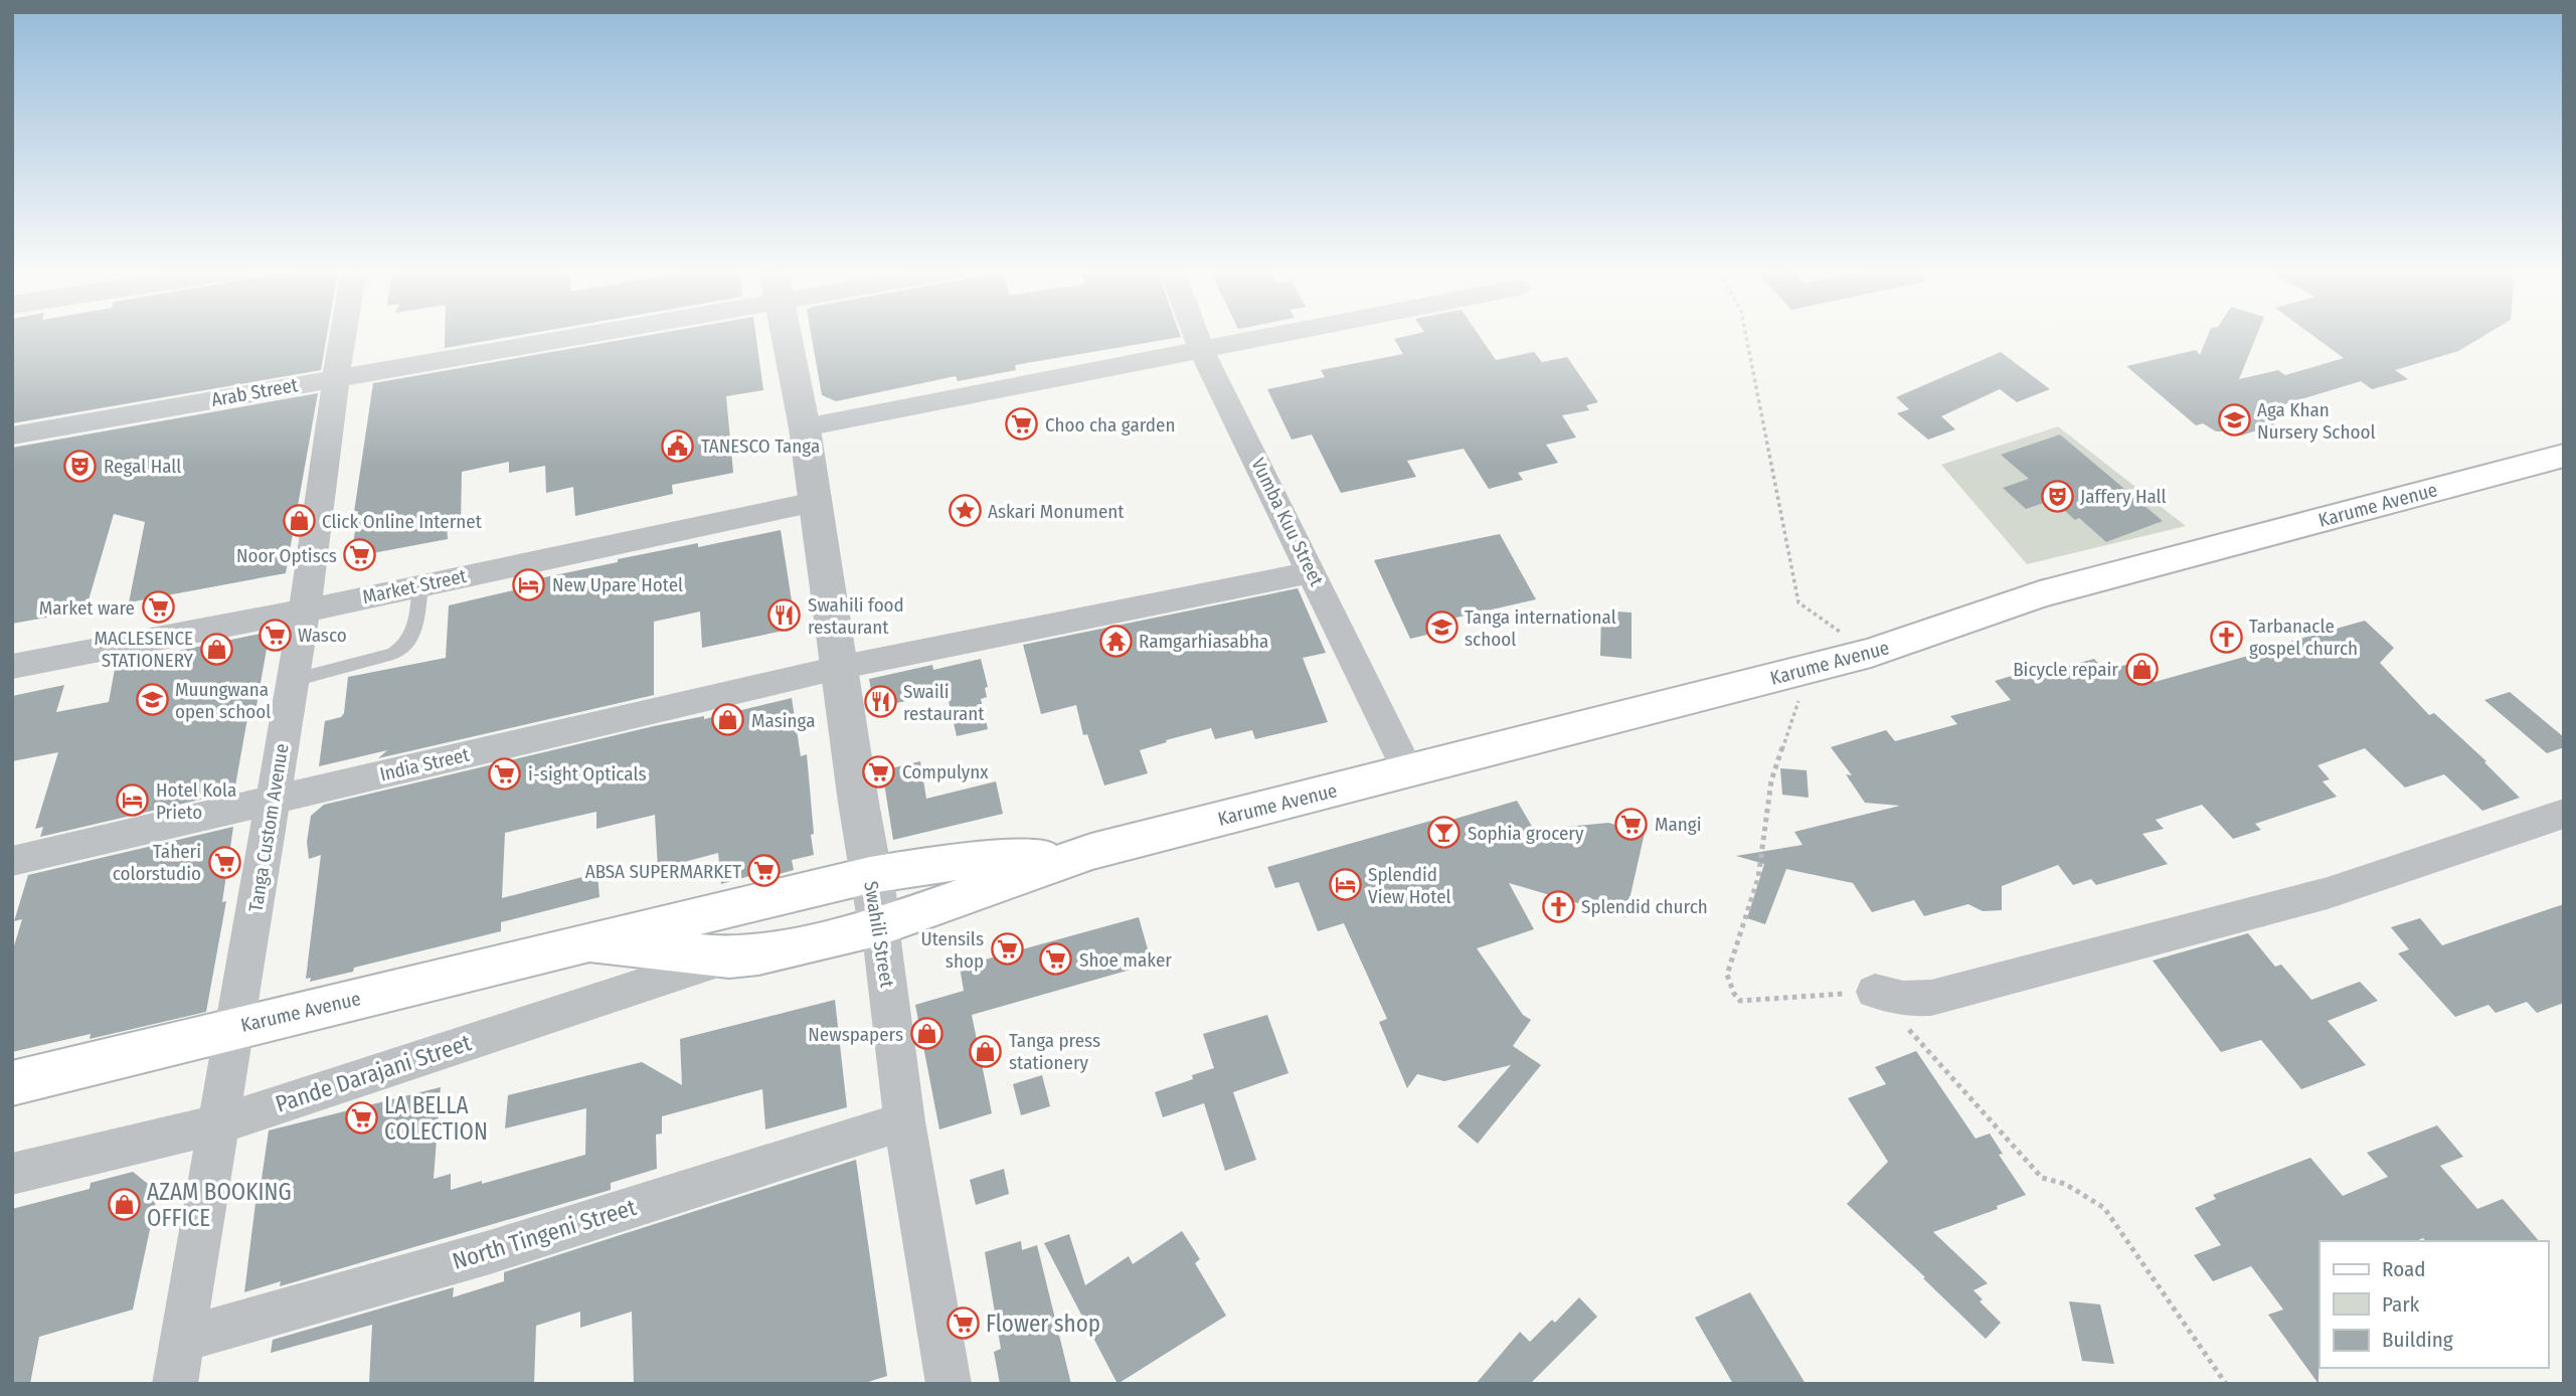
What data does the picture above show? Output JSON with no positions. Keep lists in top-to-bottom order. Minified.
{"streets":{"main road":["Karume Avenue"],"street":["Arab Street","Vumba Kuu Street","Market Street","India Street","Tanga Custom Avenue","Swahili Street","Pande Darajani Street","North Tingeni Street"]},"crossings":[["Arab Street","Tanga Custom Avenue"],["Karume Avenue","Vumba Kuu Street"],["Karume Avenue","Tanga Custom Avenue"],["Karume Avenue","Swahili Street"],["Karume Avenue","Pande Darajani Street"],["Vumba Kuu Street","India Street"],["Market Street","Tanga Custom Avenue"],["Market Street","Swahili Street"],["India Street","Tanga Custom Avenue"],["India Street","Swahili Street"],["Tanga Custom Avenue","Pande Darajani Street"],["Tanga Custom Avenue","North Tingeni Street"],["Swahili Street","North Tingeni Street"]],"places":{"school or university":["Aga Khan Nursery School","Tanga international school","Muungwana open school"],"supermarket":["Choo cha garden","Noor Optiscs","Market ware","Wasco","Compulynx","i-sight Opticals","Mangi","Taheri colorstudio","ABSA SUPERMARKET","Utensils shop","Shoe maker","LA BELLA COLECTION","Flower shop"],"public building":["TANESCO Tanga"],"theatre":["Regal Hall","Jaffery Hall"],"place":["Askari Monument"],"shop":["Click Online Internet","MACLESENCE STATIONERY","Bicycle repair","Masinga","Newspapers","Tanga press stationery","AZAM BOOKING OFFICE"],"hotel":["New Upare Hotel","Hotel Kola Prieto","Splendid View Hotel"],"restaurant":["Swahili food restaurant","Swaili restaurant"],"church":["Tarbanacle gospel church","Splendid church"],"temple":["Ramgarhiasabha"],"bar":["Sophia grocery"]},"legend":["Road","Park","Building"]}
